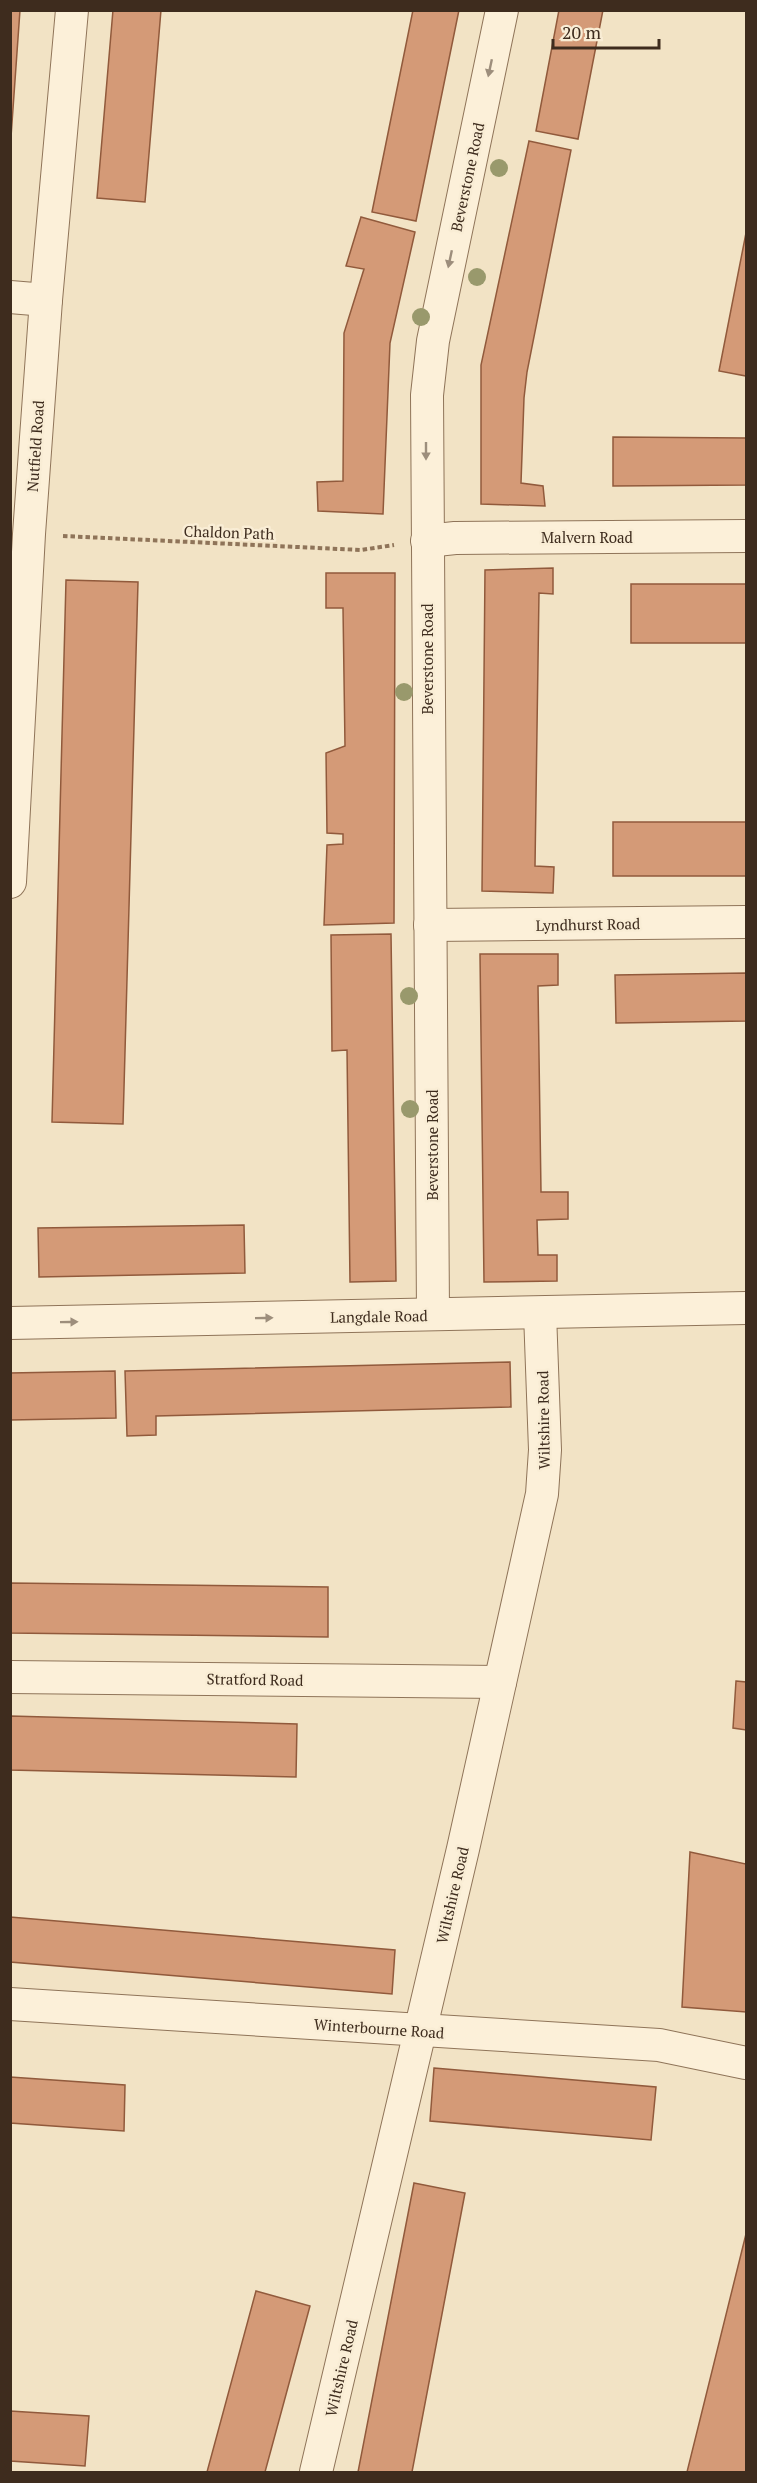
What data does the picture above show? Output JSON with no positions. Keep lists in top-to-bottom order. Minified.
{"streets":{"street":["Beverstone Road","Nutfield Road","Malvern Road","Lyndhurst Road","Langdale Road","Wiltshire Road","Stratford Road","Winterbourne Road"],"path":["Chaldon Path"]},"crossings":[["Beverstone Road","Chaldon Path"],["Beverstone Road","Malvern Road"],["Beverstone Road","Lyndhurst Road"],["Beverstone Road","Langdale Road"],["Nutfield Road","Chaldon Path"],["Chaldon Path","Malvern Road"],["Langdale Road","Wiltshire Road"],["Wiltshire Road","Stratford Road"],["Wiltshire Road","Winterbourne Road"]],"one_way":["Beverstone Road","Langdale Road"],"scale_bar":"20 m"}
